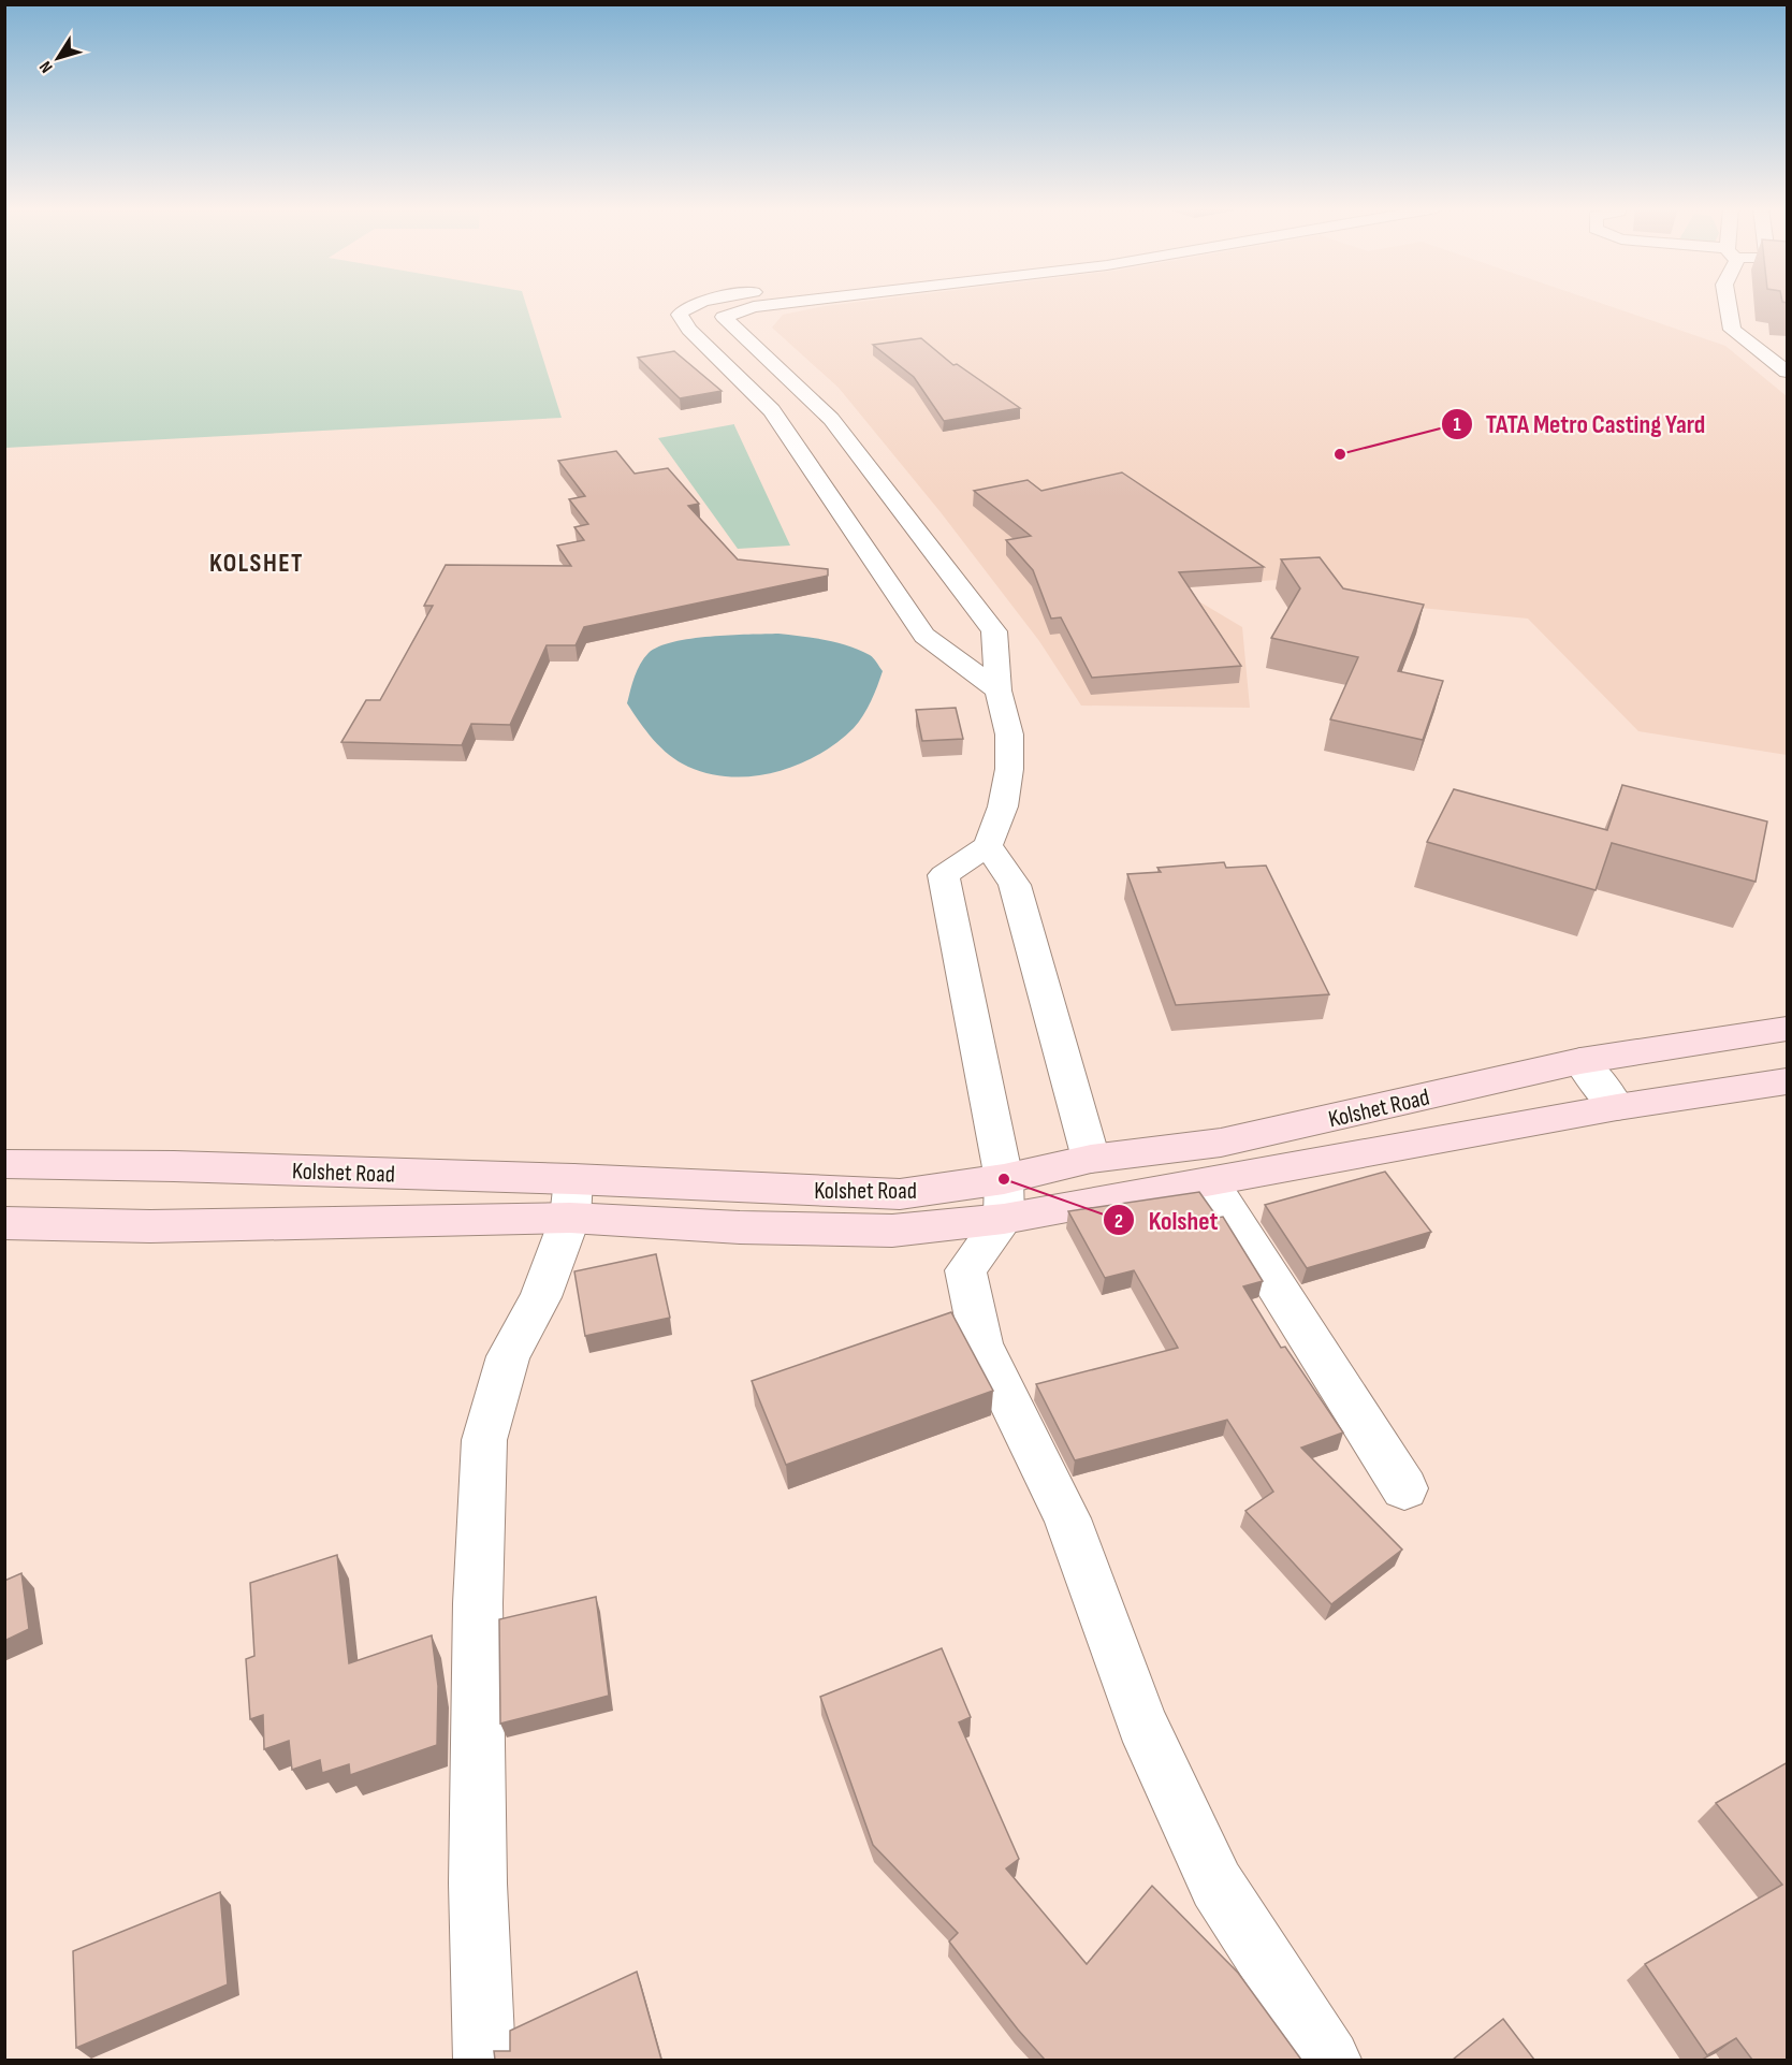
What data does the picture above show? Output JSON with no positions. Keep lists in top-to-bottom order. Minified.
{"streets":{"street":["Kolshet Road"]},"districts":["KOLSHET"],"places":["TATA Metro Casting Yard","Kolshet"],"north":"bottom left"}
